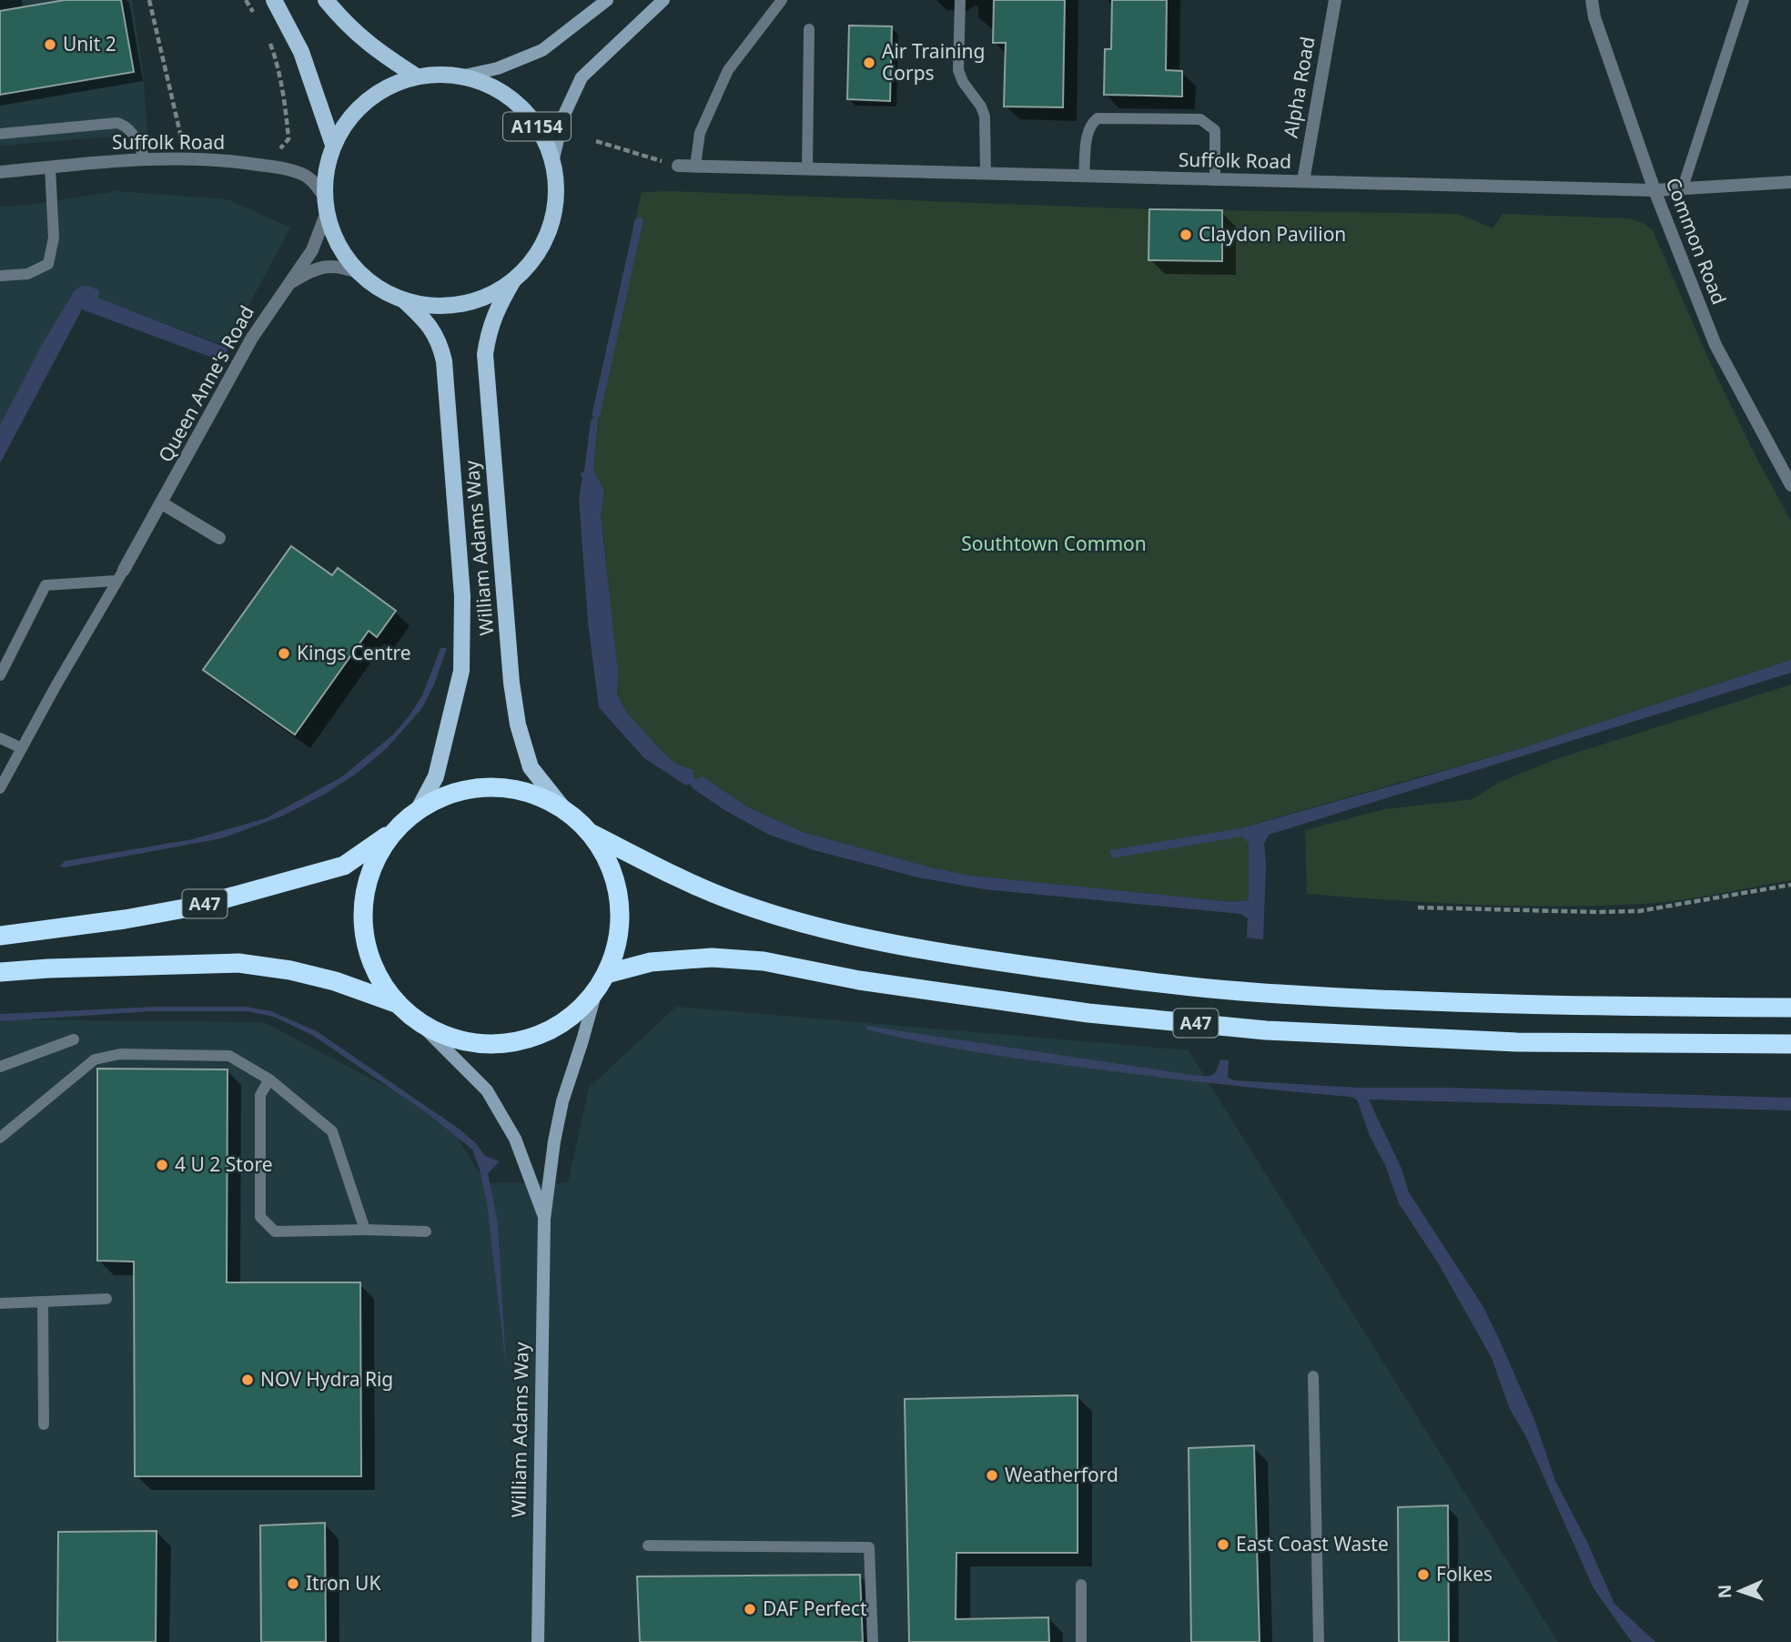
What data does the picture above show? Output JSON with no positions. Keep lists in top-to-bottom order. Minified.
{"streets":{"highway":["A47"],"main road":["A1154","William Adams Way"],"street":["Alpha Road","Suffolk Road","Common Road","Queen Anne's Road"]},"crossings":[["Alpha Road","Suffolk Road"],["A1154","Suffolk Road"],["A1154","Queen Anne's Road"],["A1154","William Adams Way"],["Suffolk Road","Common Road"],["Suffolk Road","Queen Anne's Road"]],"parks":["Southtown Common"],"places":["Unit 2","Air Training Corps","Claydon Pavilion","Kings Centre","4 U 2 Store","NOV Hydra Rig","Weatherford","East Coast Waste","Folkes","Itron UK","DAF Perfect"],"north":"left"}
